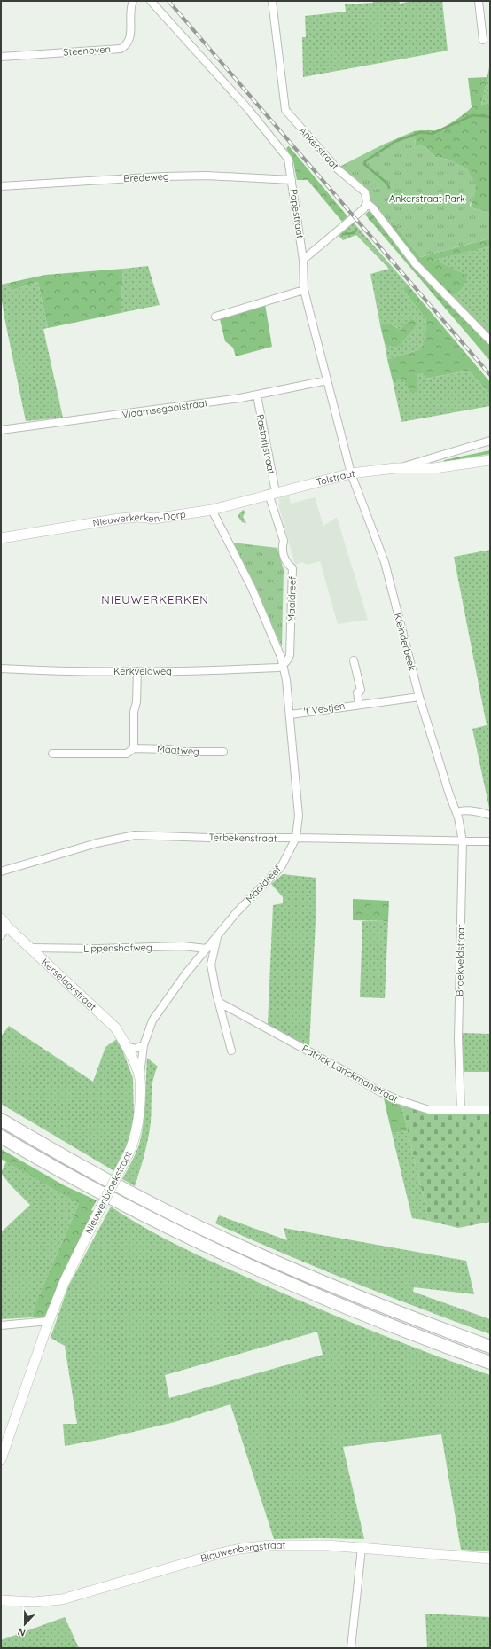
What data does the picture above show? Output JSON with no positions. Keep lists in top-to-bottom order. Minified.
{"streets":{"street":["Steenoven","Ankerstraat","Bredeweg","Papestraat","Vlaamsegaaistraat","Pastorijstraat","Tolstraat","Nieuwerkerken-Dorp","Maaldreef","Kleinderbeek","Kerkveldweg","'t Vestjen","Maatweg","Terbekenstraat","Lippenshofweg","Broekveldstraat","Kerselaarstraat","Patrick Lanckmanstraat","Nieuwenbroekstraat","Blauwenbergstraat"]},"crossings":[["Bredeweg","Papestraat"],["Papestraat","Vlaamsegaaistraat"],["Papestraat","Tolstraat"],["Papestraat","Kleinderbeek"],["Vlaamsegaaistraat","Pastorijstraat"],["Pastorijstraat","Tolstraat"],["Pastorijstraat","Nieuwerkerken-Dorp"],["Pastorijstraat","Maaldreef"],["Tolstraat","Nieuwerkerken-Dorp"],["Tolstraat","Maaldreef"],["Tolstraat","Kleinderbeek"],["Nieuwerkerken-Dorp","Maaldreef"],["Maaldreef","Kerkveldweg"],["Maaldreef","'t Vestjen"],["Maaldreef","Terbekenstraat"],["Maaldreef","Patrick Lanckmanstraat"],["Maaldreef","Nieuwenbroekstraat"],["Kleinderbeek","'t Vestjen"],["Kleinderbeek","Broekveldstraat"],["Terbekenstraat","Broekveldstraat"],["Lippenshofweg","Kerselaarstraat"],["Lippenshofweg","Nieuwenbroekstraat"],["Broekveldstraat","Patrick Lanckmanstraat"],["Kerselaarstraat","Nieuwenbroekstraat"]],"districts":["NIEUWERKERKEN"],"parks":["Ankerstraat Park"],"north":"bottom"}
